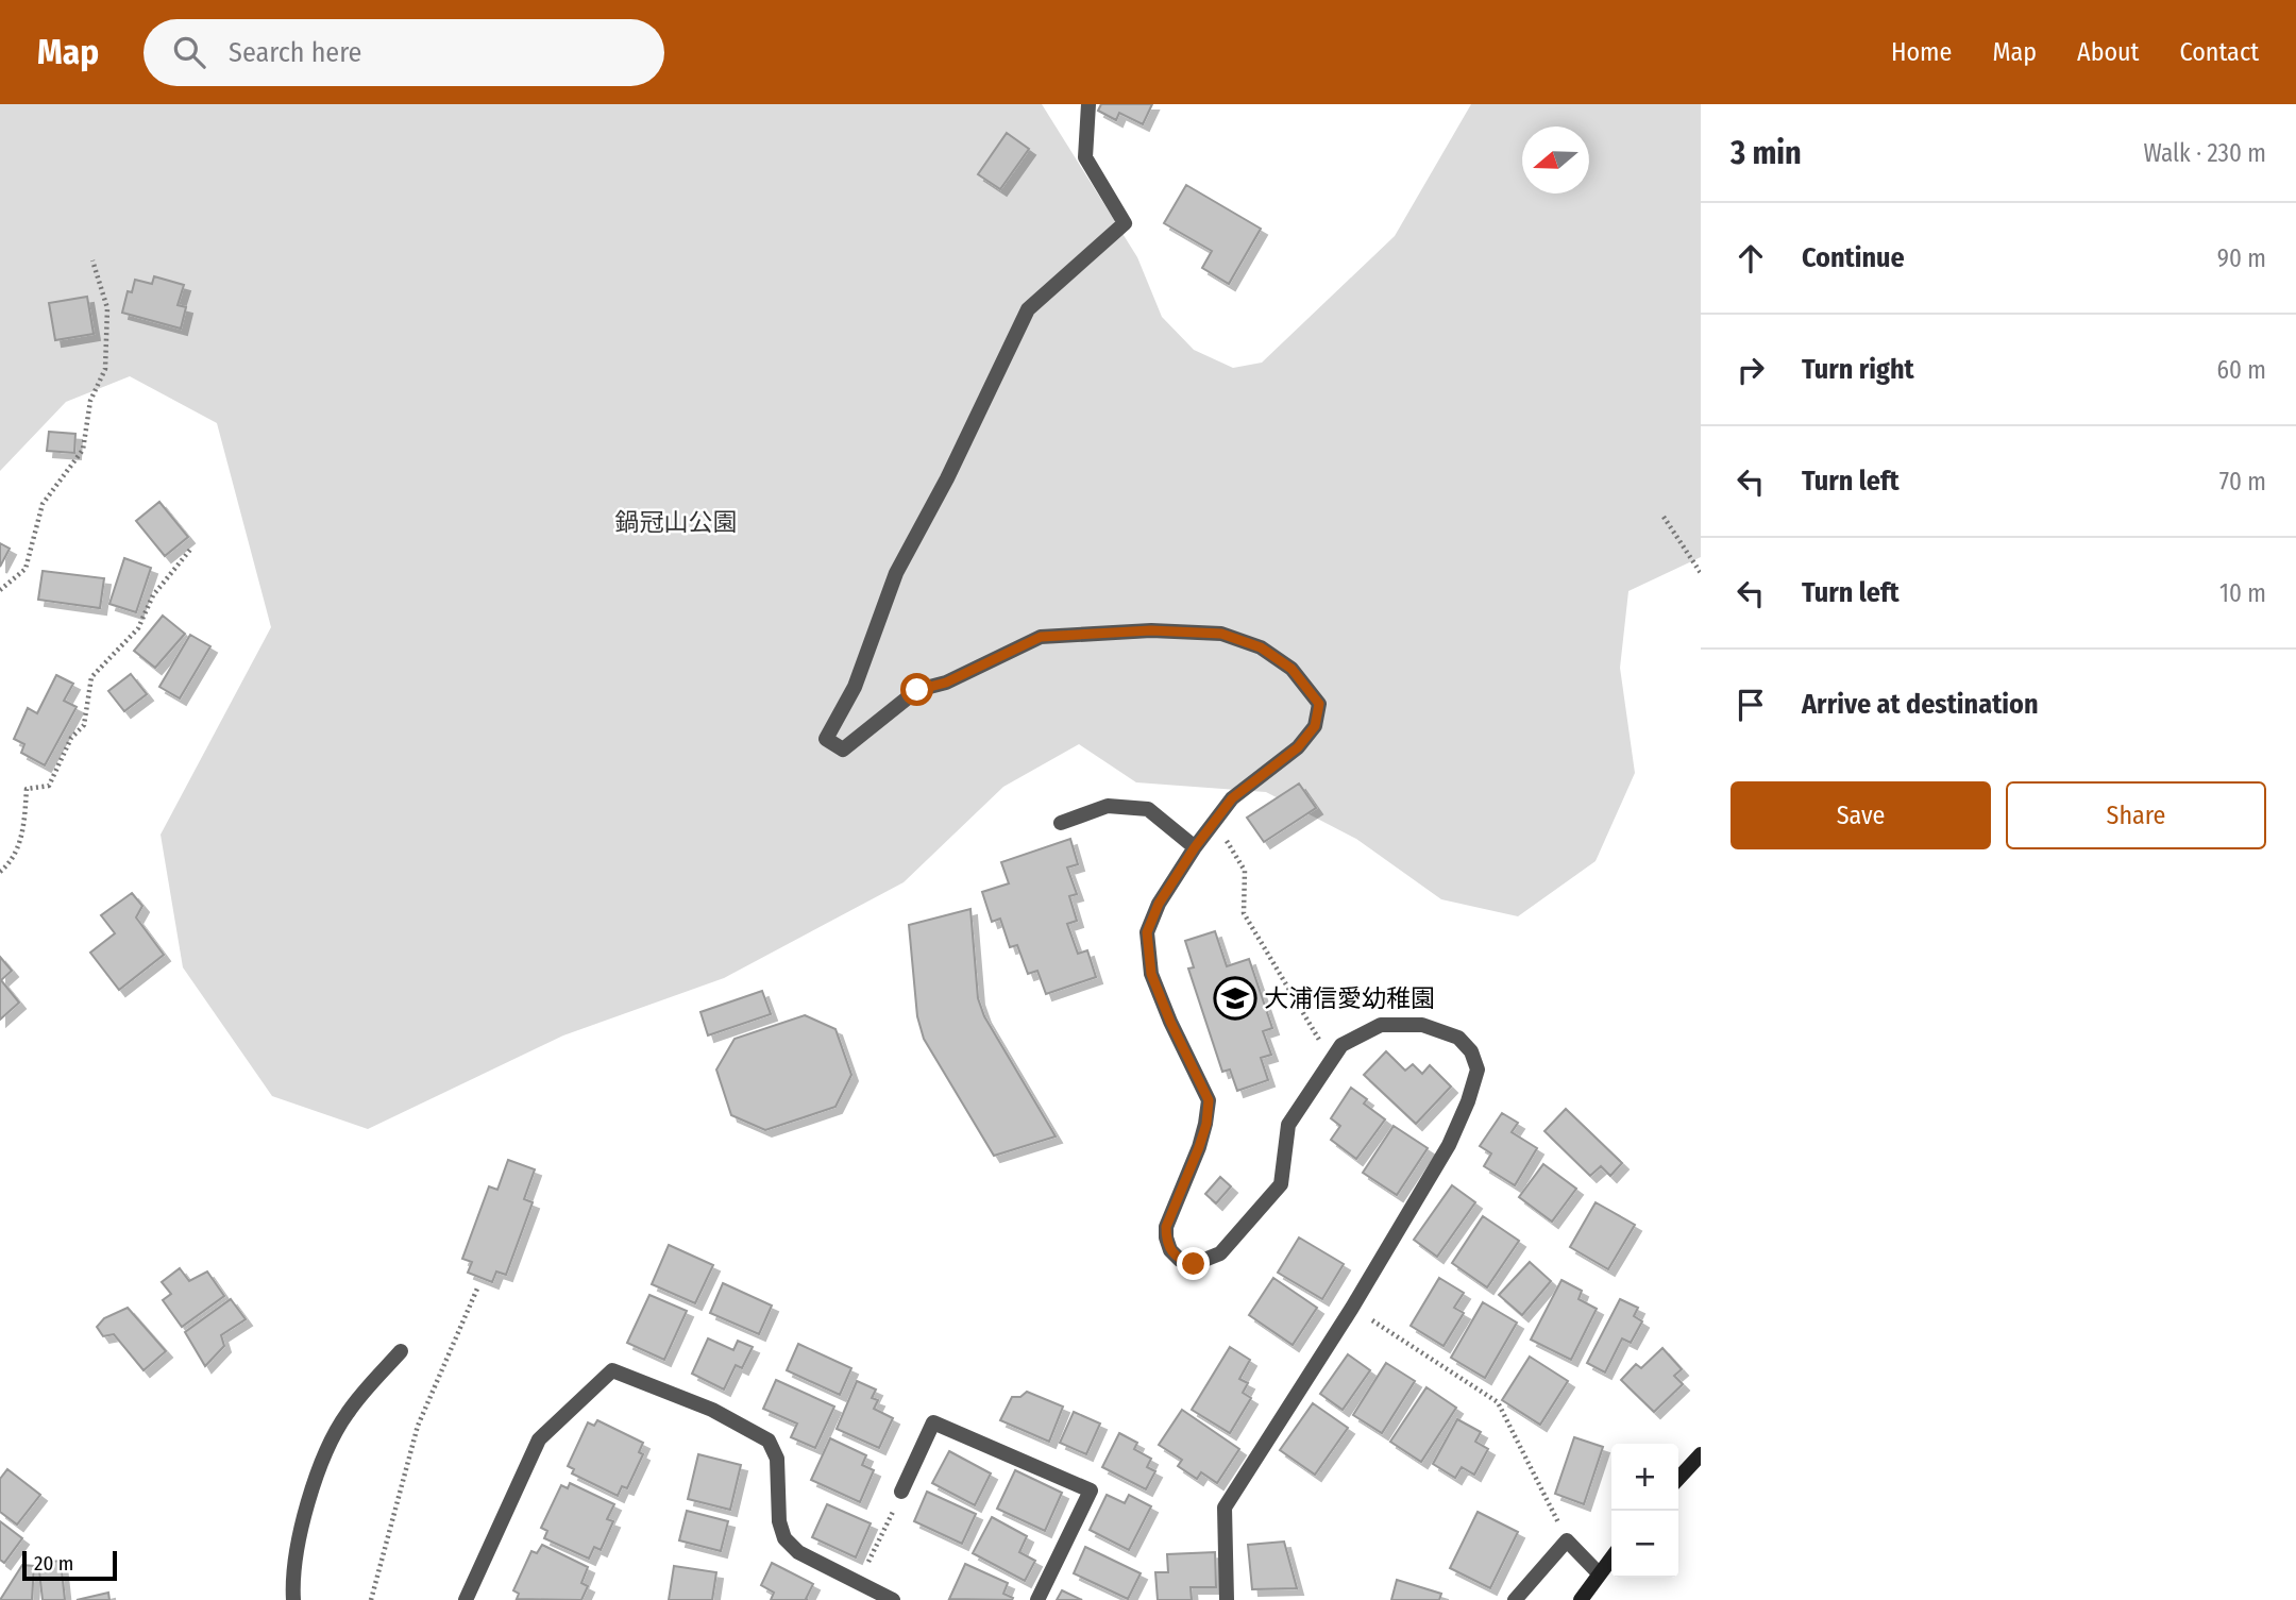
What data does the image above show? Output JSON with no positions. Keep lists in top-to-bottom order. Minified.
{"parks":["鍋冠山公園"],"places":{"school or university":["大浦信愛幼稚園"]},"scale_bar":"20 m","north":"left","page":{"header":"Map","search":"Search here","nav":["Home","Map","About","Contact"],"heading":["3 min","Walk · 230 m"],"list":[["Continue","90 m"],["Turn right","60 m"],["Turn left","70 m"],["Turn left","10 m"],"Arrive at destination"],"buttons":["Save","Share"],"map_buttons":["+","−"],"scale":"20 m"}}
